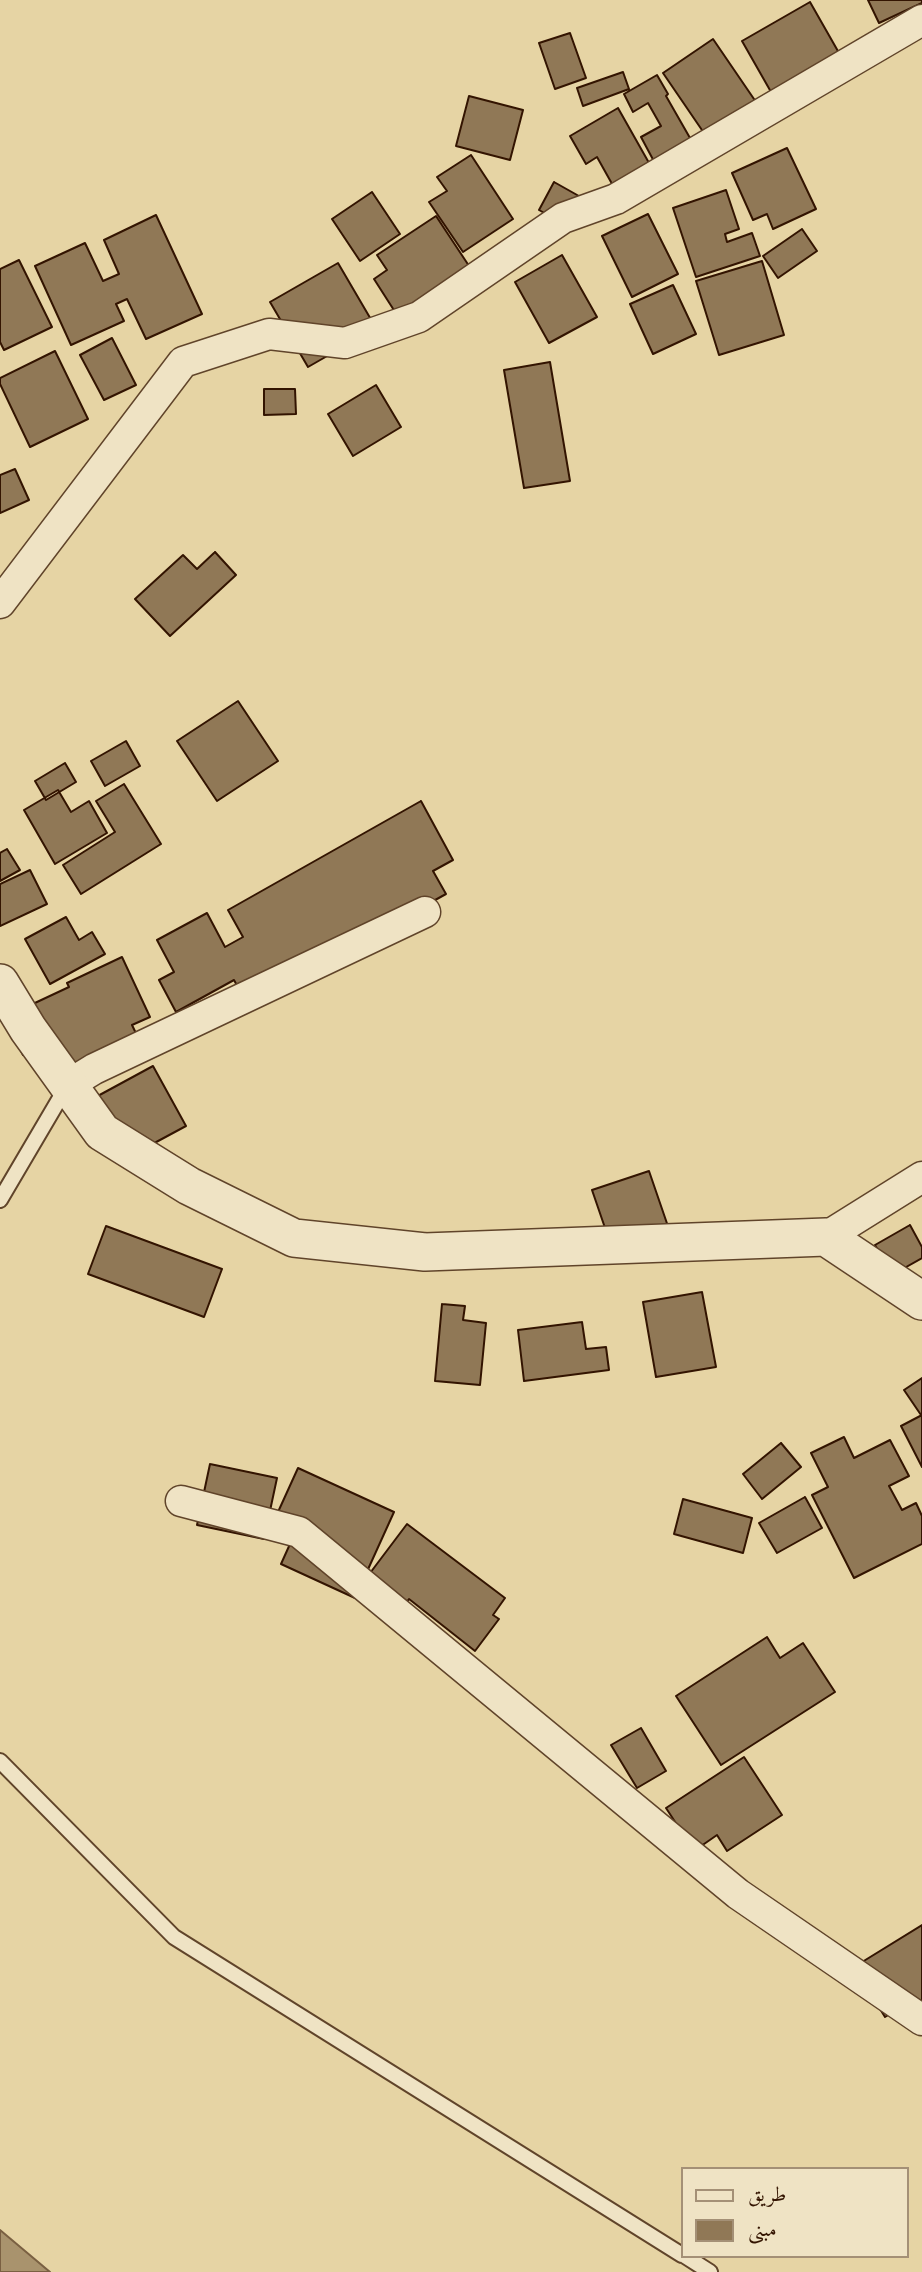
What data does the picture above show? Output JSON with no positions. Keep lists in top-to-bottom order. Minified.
{"legend":["طريق","مبنى"]}
